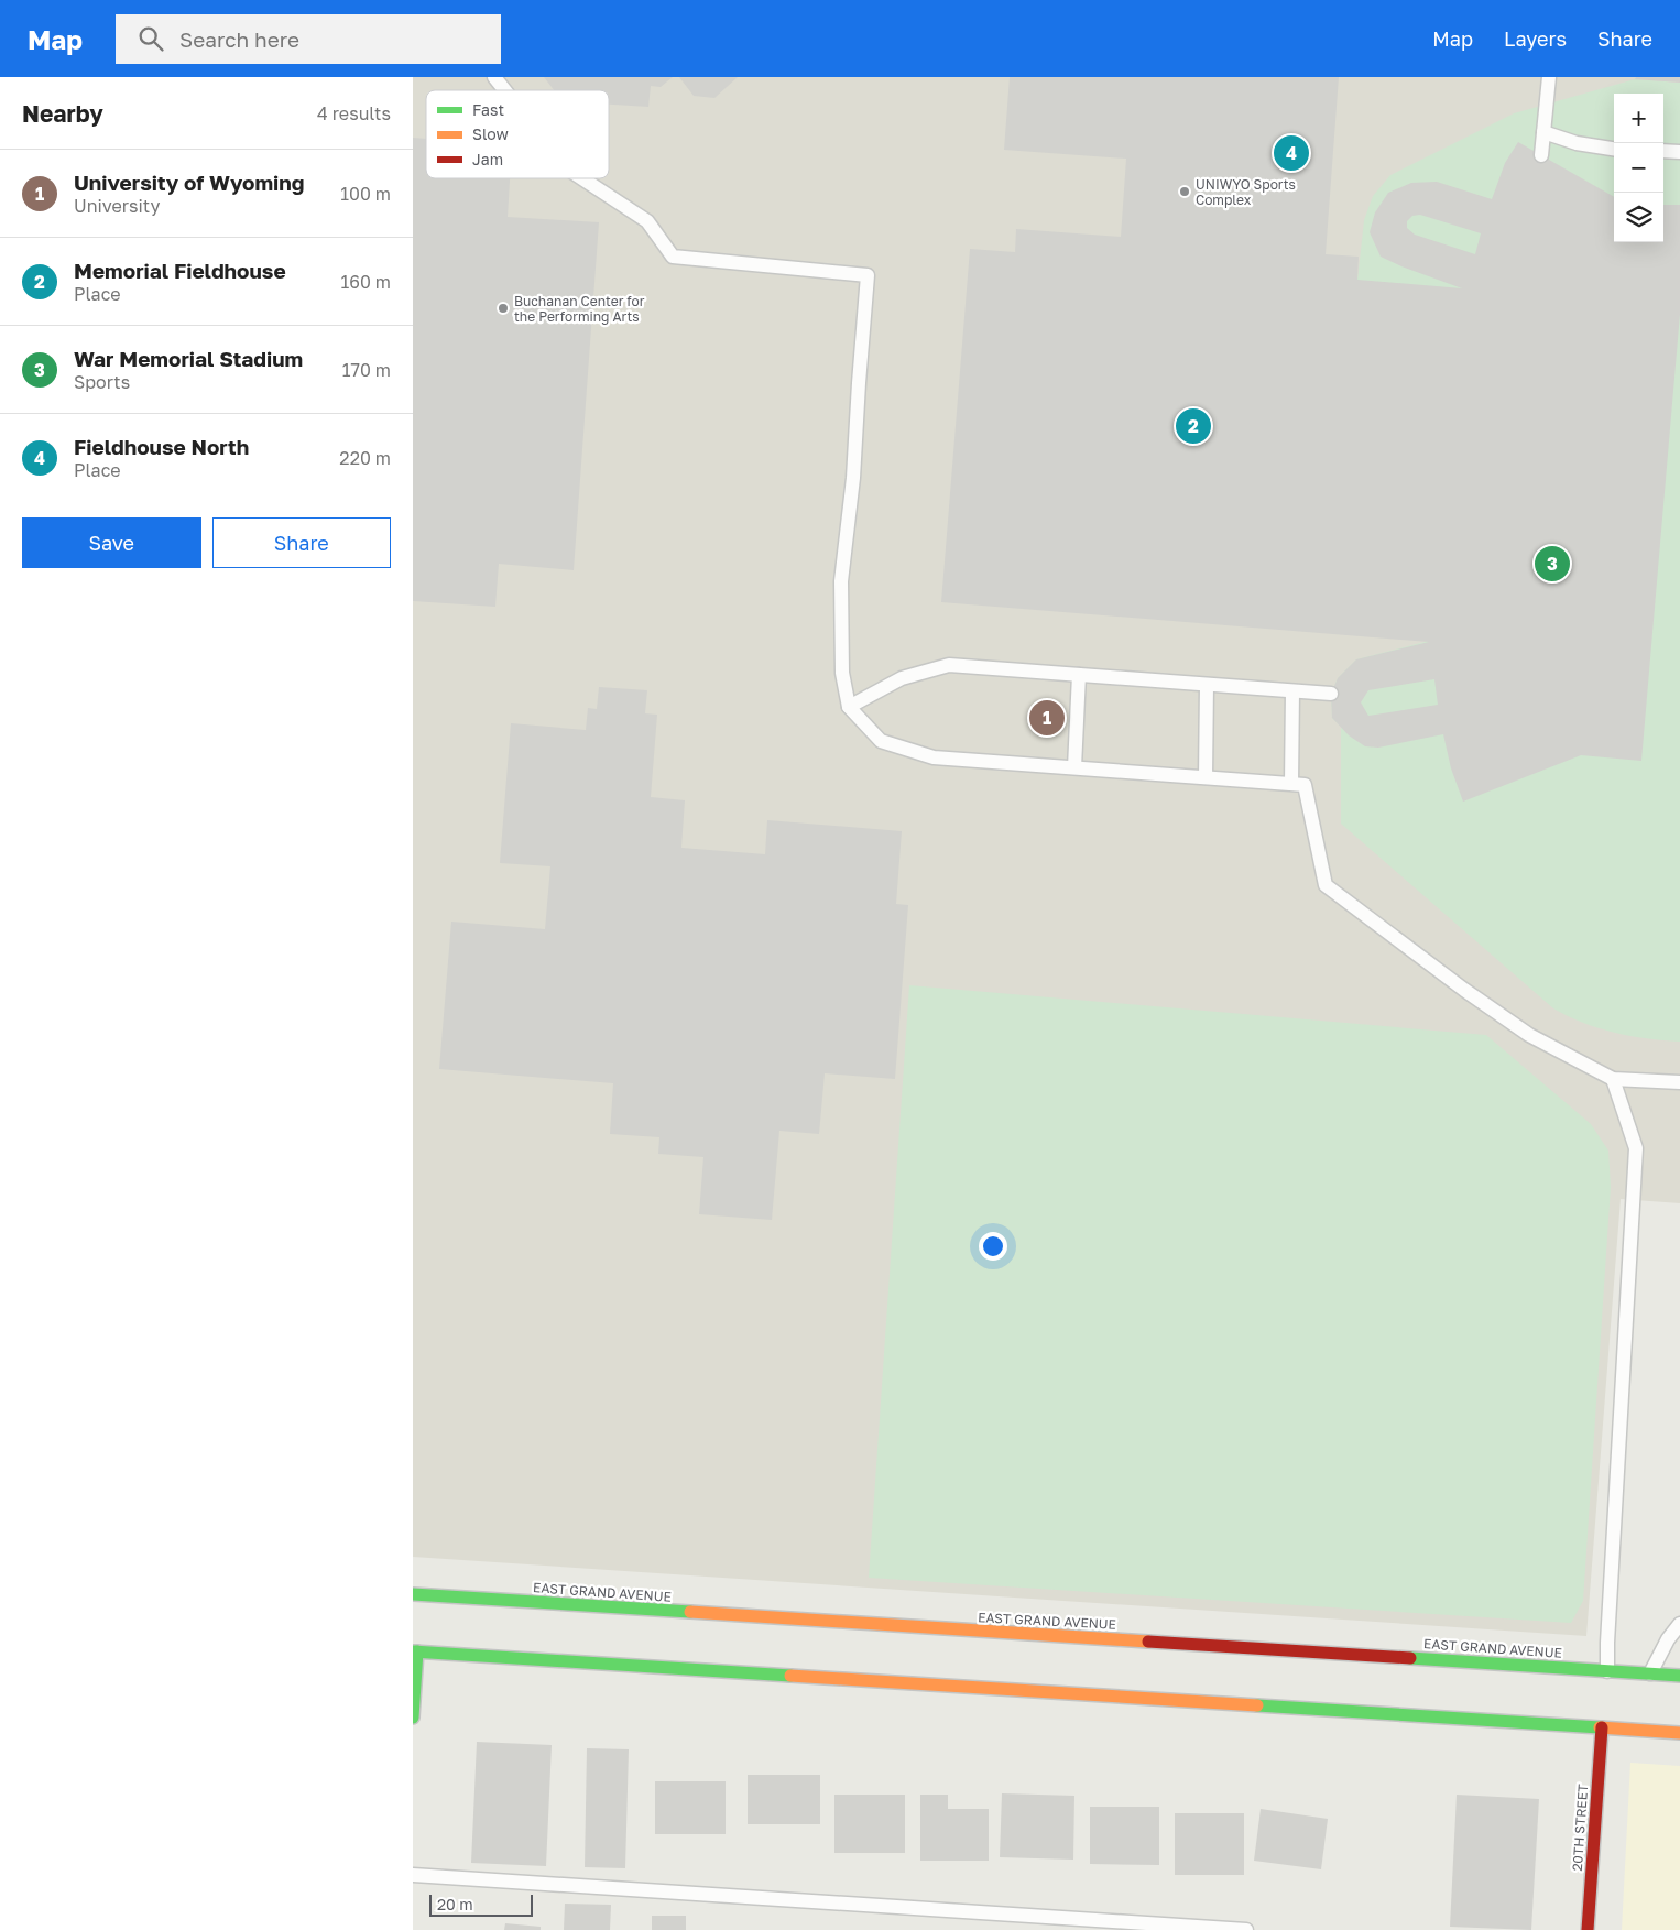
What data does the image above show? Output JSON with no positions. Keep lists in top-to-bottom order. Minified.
{"streets":{"main road":["EAST GRAND AVENUE","20TH STREET"]},"places":["UNIWYO Sports Complex","Buchanan Center for the Performing Arts"],"legend":["Fast","Slow","Jam"],"scale_bar":"20 m","page":{"header":"Map","search":"Search here","nav":["Map","Layers","Share"],"heading":["Nearby","4 results"],"map_buttons":["+","−"],"pins":["4","2","3","1"],"list":[{"mark":"1","name":"University of Wyoming","note":"University","value":"100 m"},{"mark":"2","name":"Memorial Fieldhouse","note":"Place","value":"160 m"},{"mark":"3","name":"War Memorial Stadium","note":"Sports","value":"170 m"},{"mark":"4","name":"Fieldhouse North","note":"Place","value":"220 m"}],"buttons":["Save","Share"],"scale":"20 m"}}
